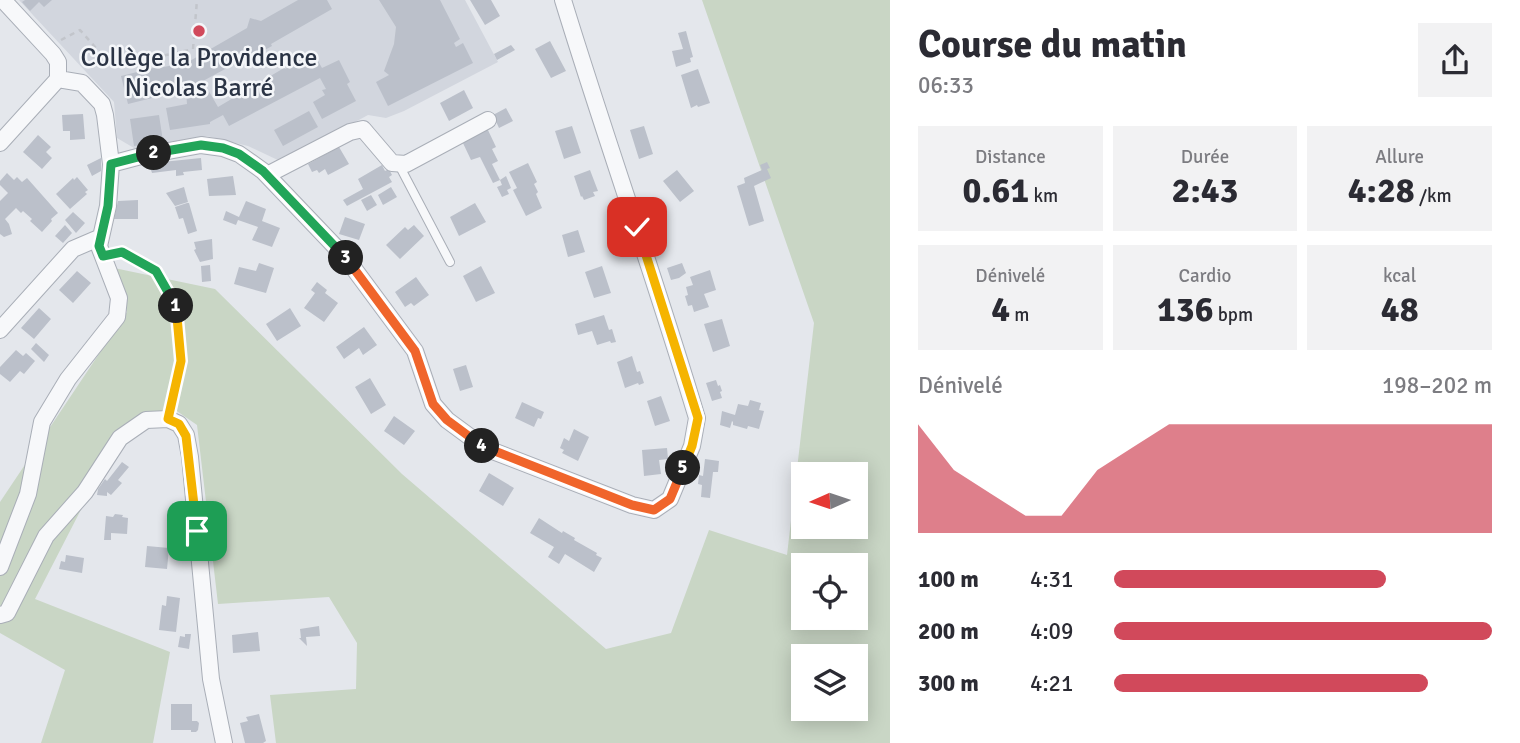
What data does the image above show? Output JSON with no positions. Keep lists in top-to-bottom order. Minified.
{"places":["Collège la Providence Nicolas Barré"],"north":"left","page":{"heading":["Course du matin","06:33"],"stats":[["Distance","0.61 km"],["Durée","2:43"],["Allure","4:28 /km"],["Dénivelé","4 m"],["Cardio","136 bpm"],["kcal","48"]],"pins":["2","3","1","4","5"],"chart":["Dénivelé","198–202 m"],"list":[{"name":"100 m","note":"4:31"},{"name":"200 m","note":"4:09"},{"name":"300 m","note":"4:21"}]}}
